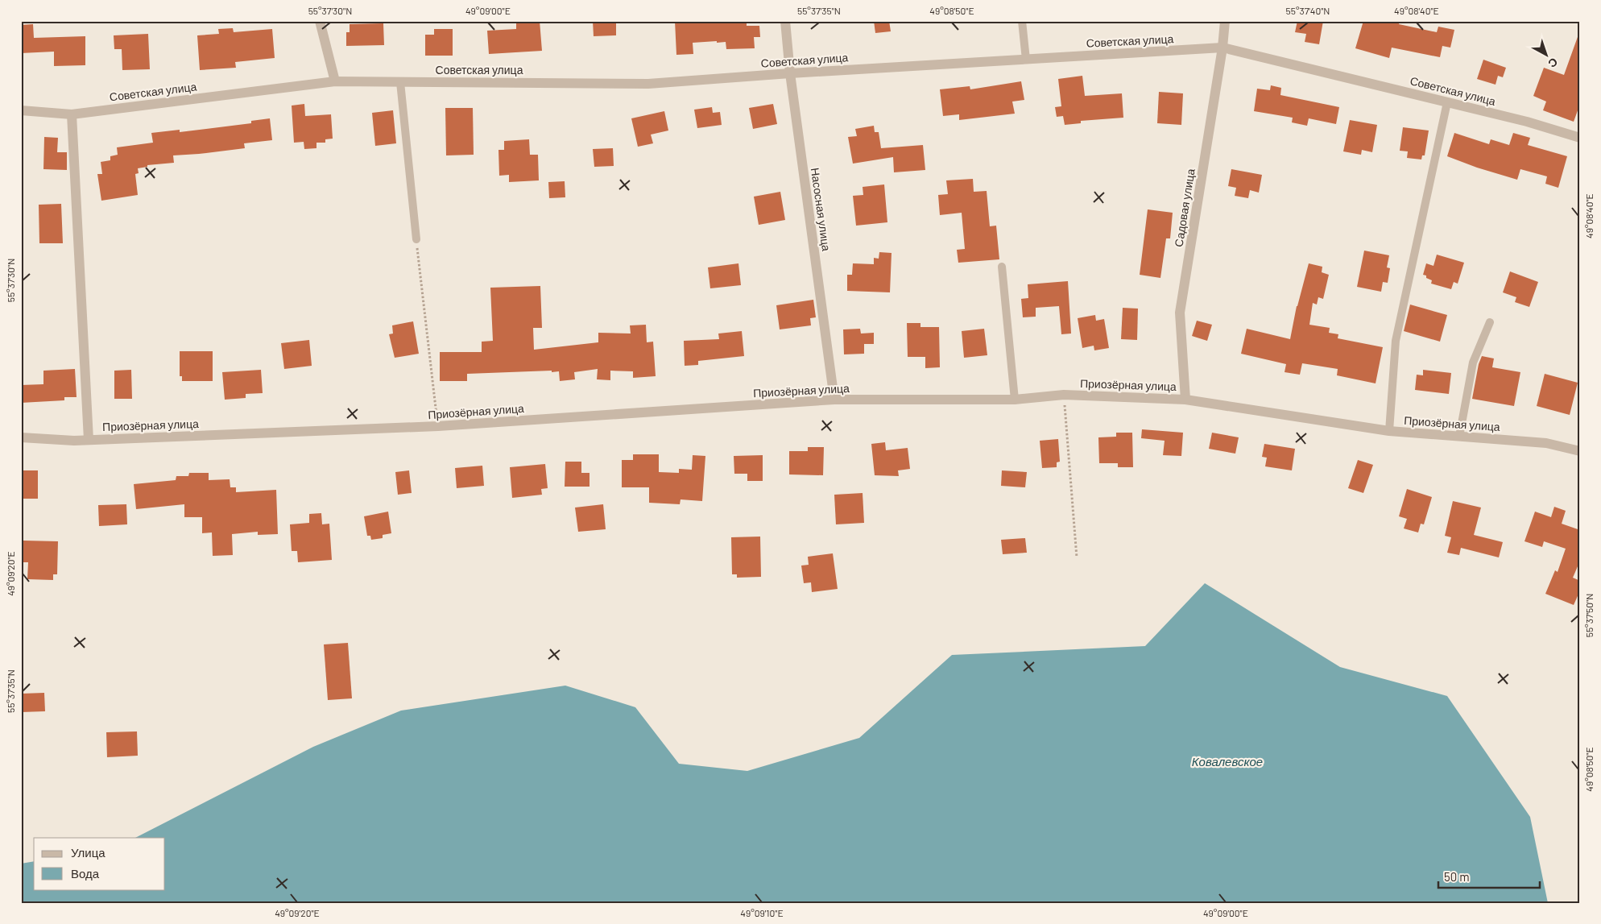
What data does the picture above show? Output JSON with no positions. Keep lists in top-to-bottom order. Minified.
{"streets":{"street":["Советская улица","Садовая улица","Насосная улица","Приозёрная улица"]},"crossings":[["Советская улица","Садовая улица"],["Советская улица","Насосная улица"],["Садовая улица","Приозёрная улица"],["Насосная улица","Приозёрная улица"]],"water":["Ковалевское"],"legend":["Улица","Вода"],"scale_bar":"50 m","north":"bottom right","coordinates":["55°37'30\"N","49°09'00\"E","55°37'35\"N","49°08'50\"E","55°37'40\"N","49°08'40\"E","49°09'20\"E","55°37'50\"N","49°09'10\"E"]}
